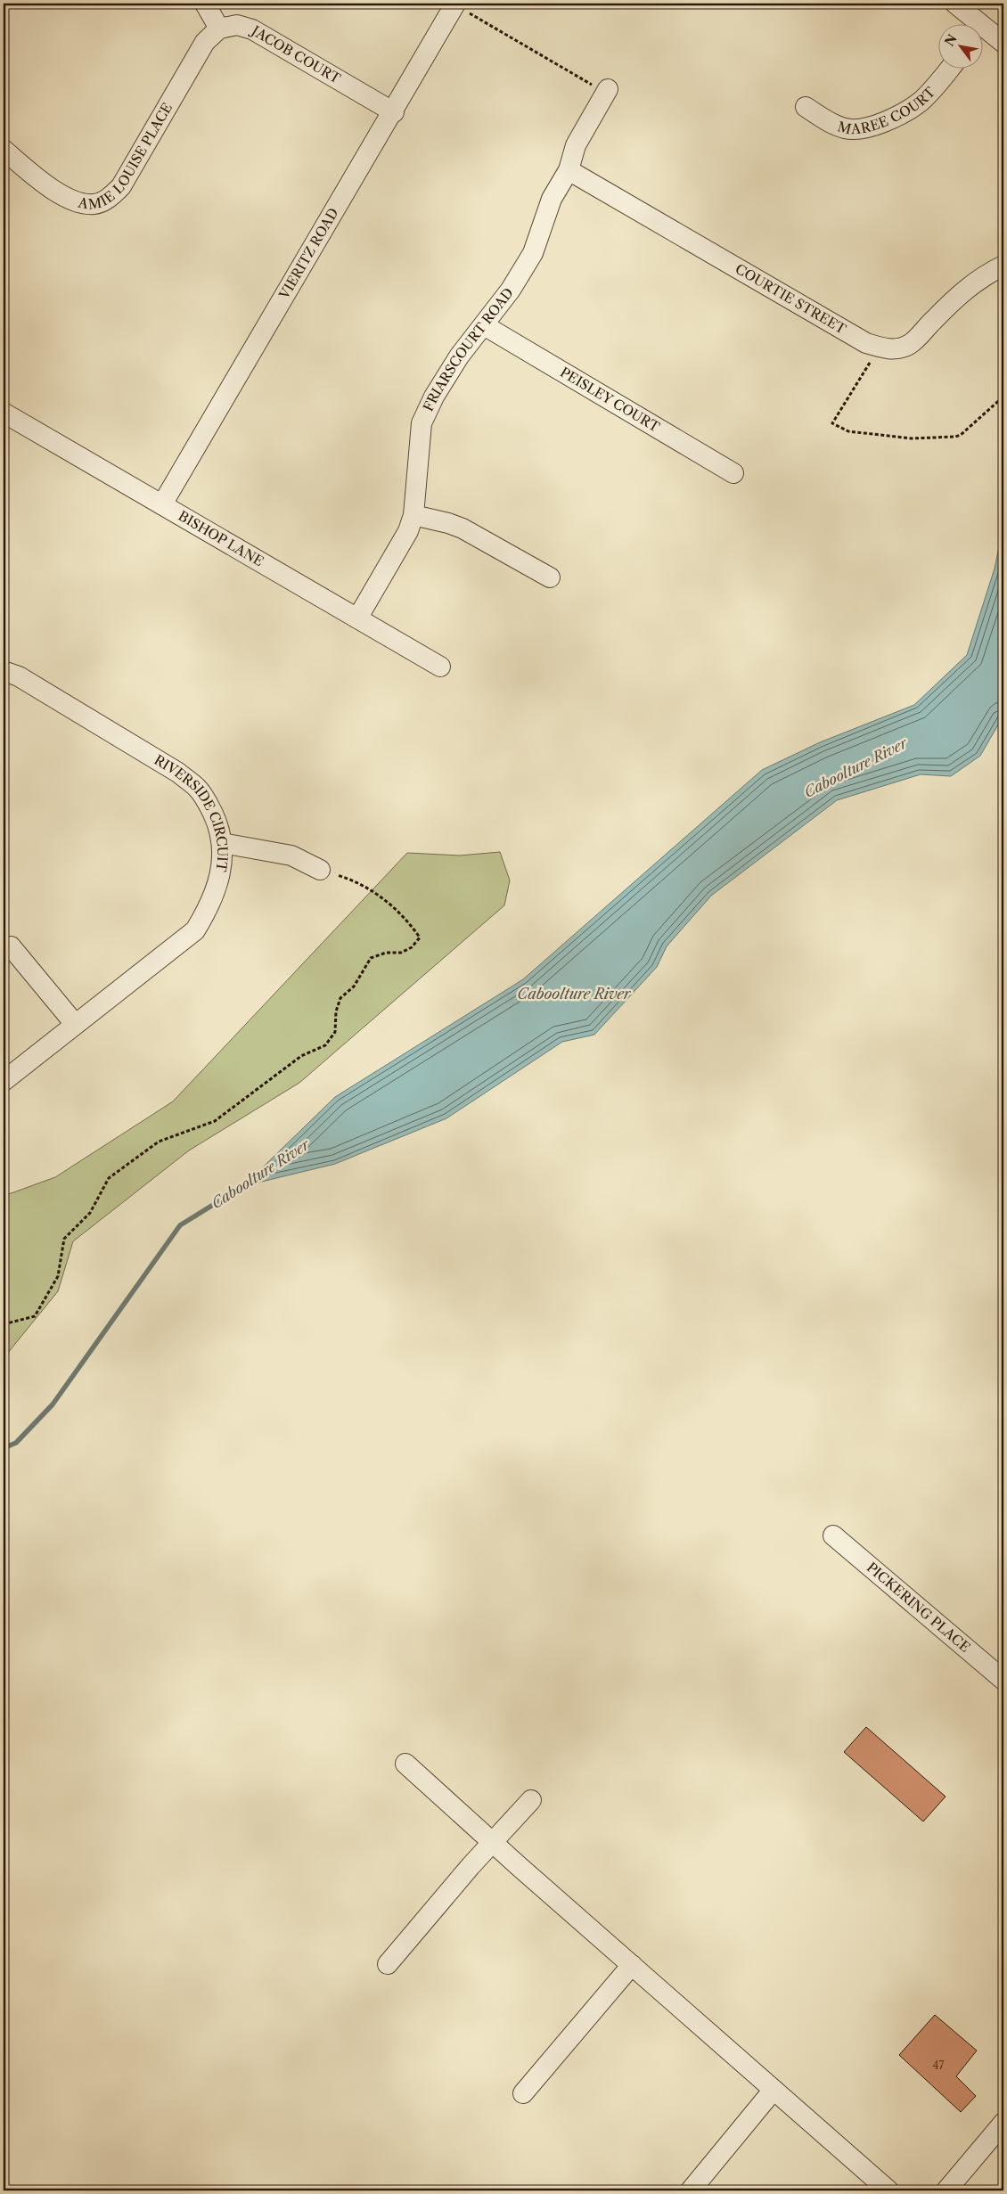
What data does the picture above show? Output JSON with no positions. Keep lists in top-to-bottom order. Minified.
{"streets":{"street":["JACOB COURT","MAREE COURT","AMIE LOUISE PLACE","VIERITZ ROAD","COURTIE STREET","FRIARSCOURT ROAD","PEISLEY COURT","BISHOP LANE","RIVERSIDE CIRCUIT","PICKERING PLACE"]},"crossings":[["JACOB COURT","AMIE LOUISE PLACE"],["JACOB COURT","VIERITZ ROAD"],["VIERITZ ROAD","BISHOP LANE"],["COURTIE STREET","FRIARSCOURT ROAD"],["FRIARSCOURT ROAD","PEISLEY COURT"],["FRIARSCOURT ROAD","BISHOP LANE"]],"water":["Caboolture River"],"house_numbers":["47"],"north":"top left"}
